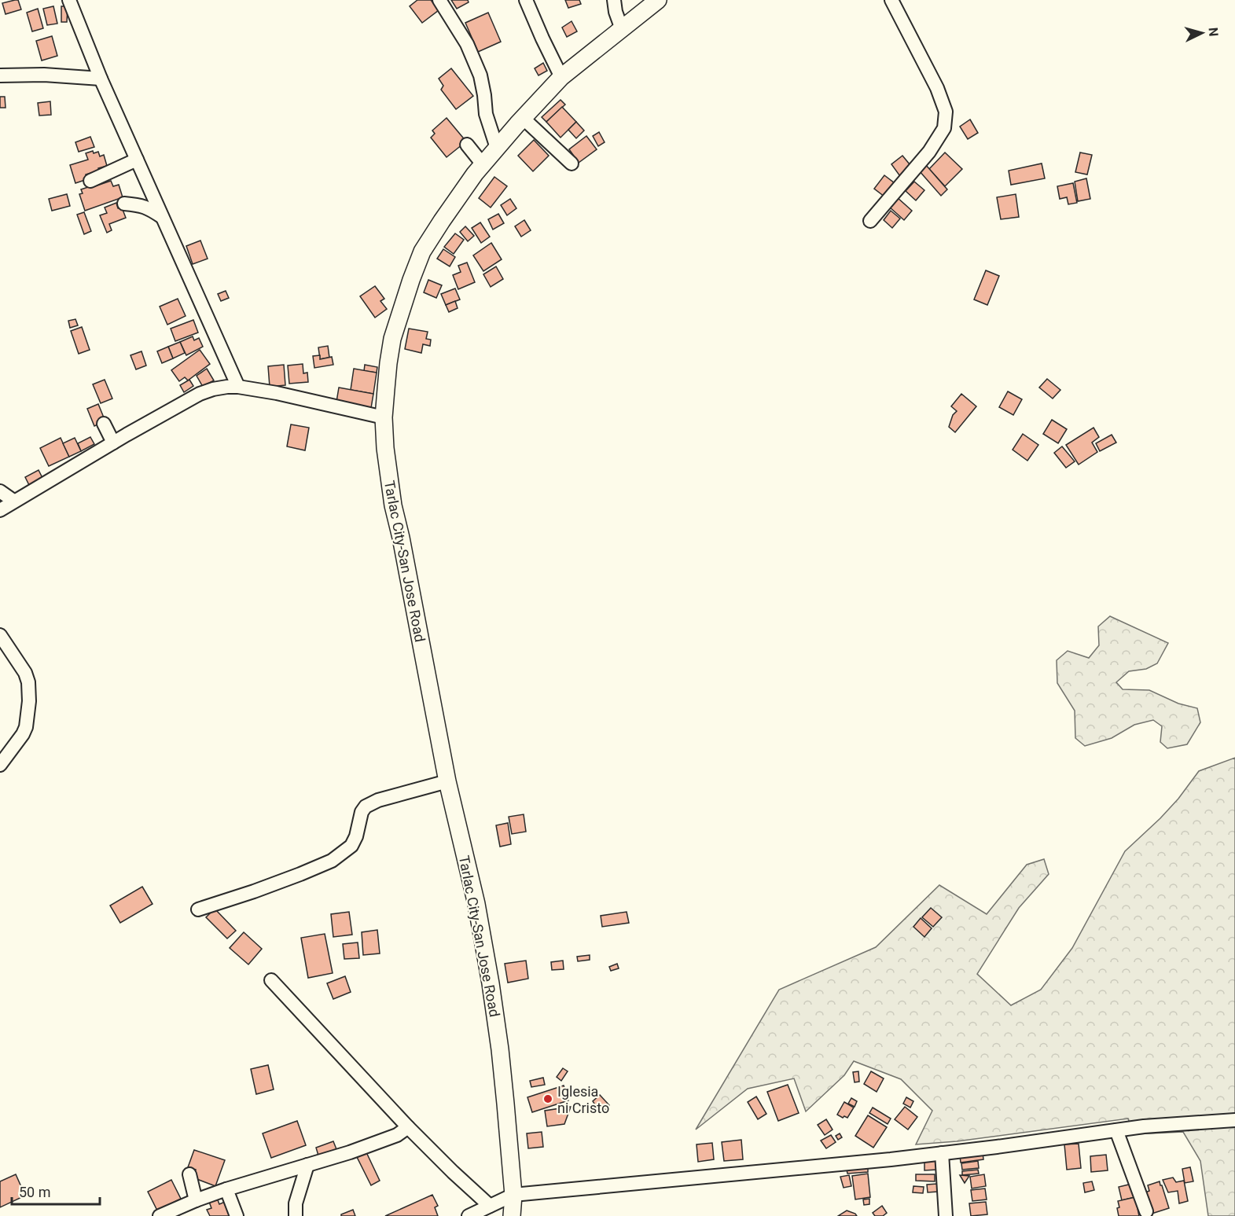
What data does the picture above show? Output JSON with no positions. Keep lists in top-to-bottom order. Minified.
{"streets":{"main road":["Tarlac City-San Jose Road"]},"places":["Iglesia ni Cristo"],"scale_bar":"50 m","north":"right"}
